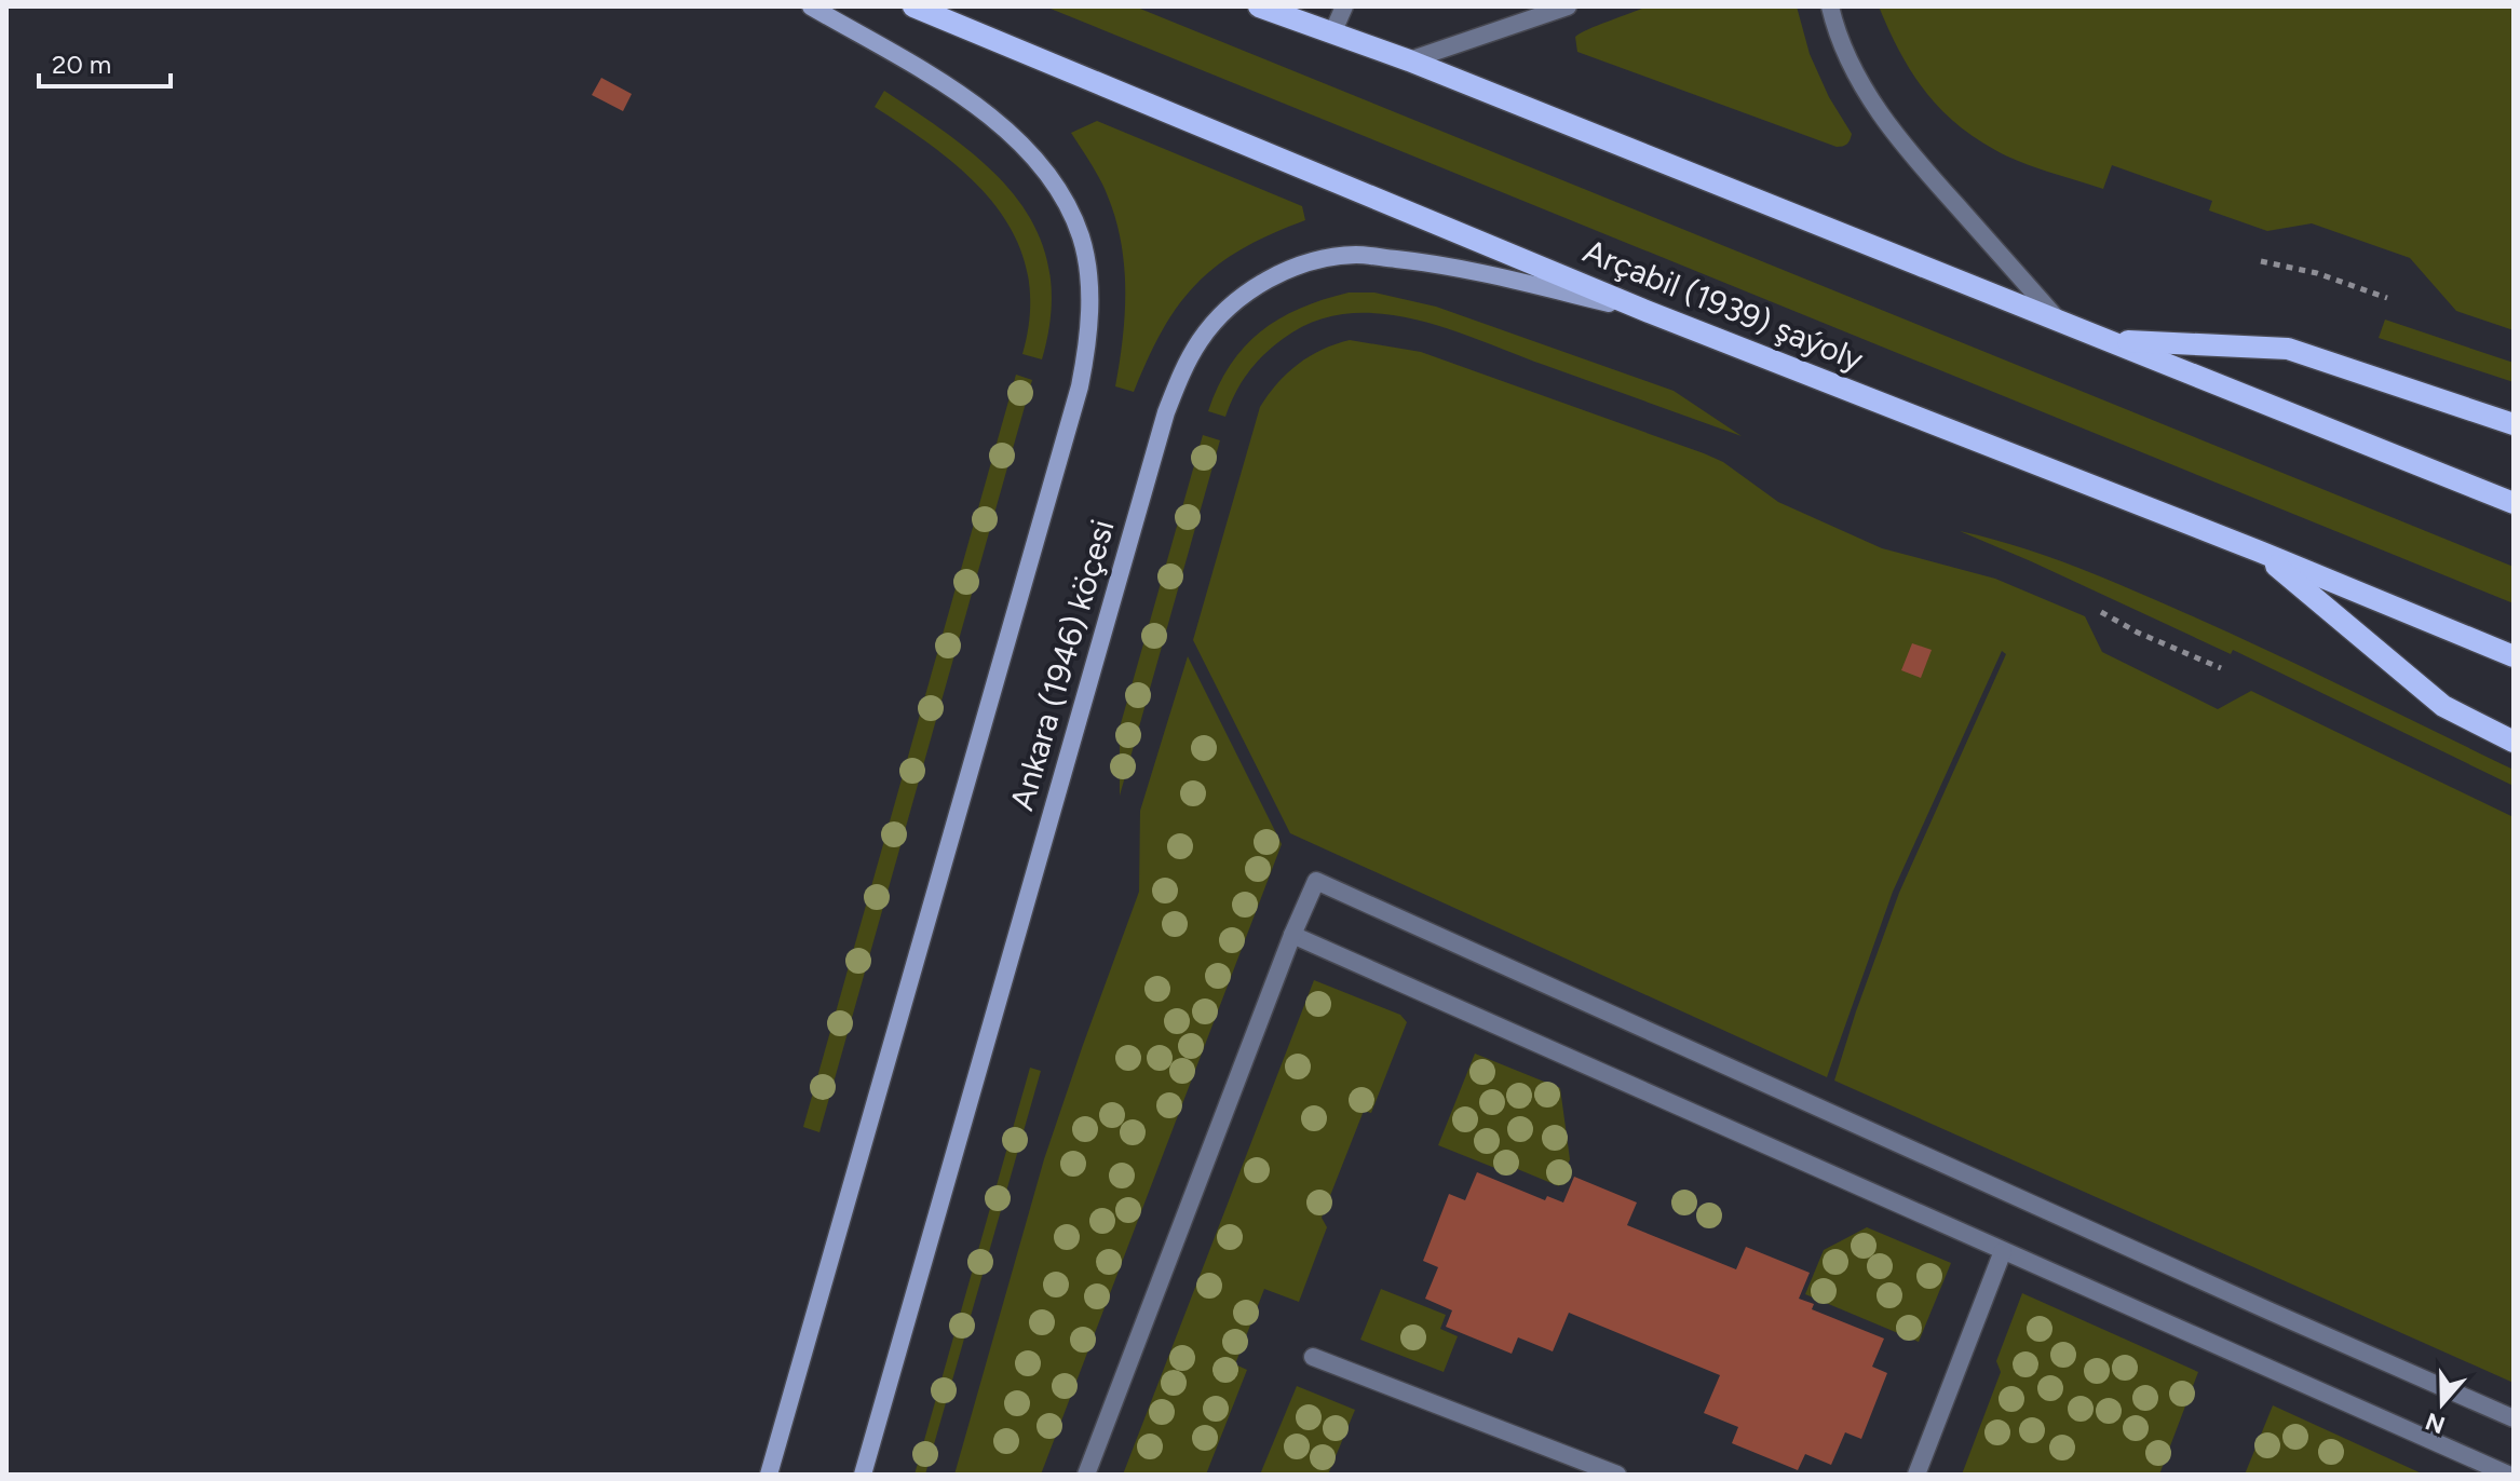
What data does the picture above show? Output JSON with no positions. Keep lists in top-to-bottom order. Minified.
{"streets":{"main road":["Arçabil (1939) şaýoly","Ankara (1946) köçesi"]},"crossings":[["Arçabil (1939) şaýoly","Ankara (1946) köçesi"]],"scale_bar":"20 m","north":"bottom"}
